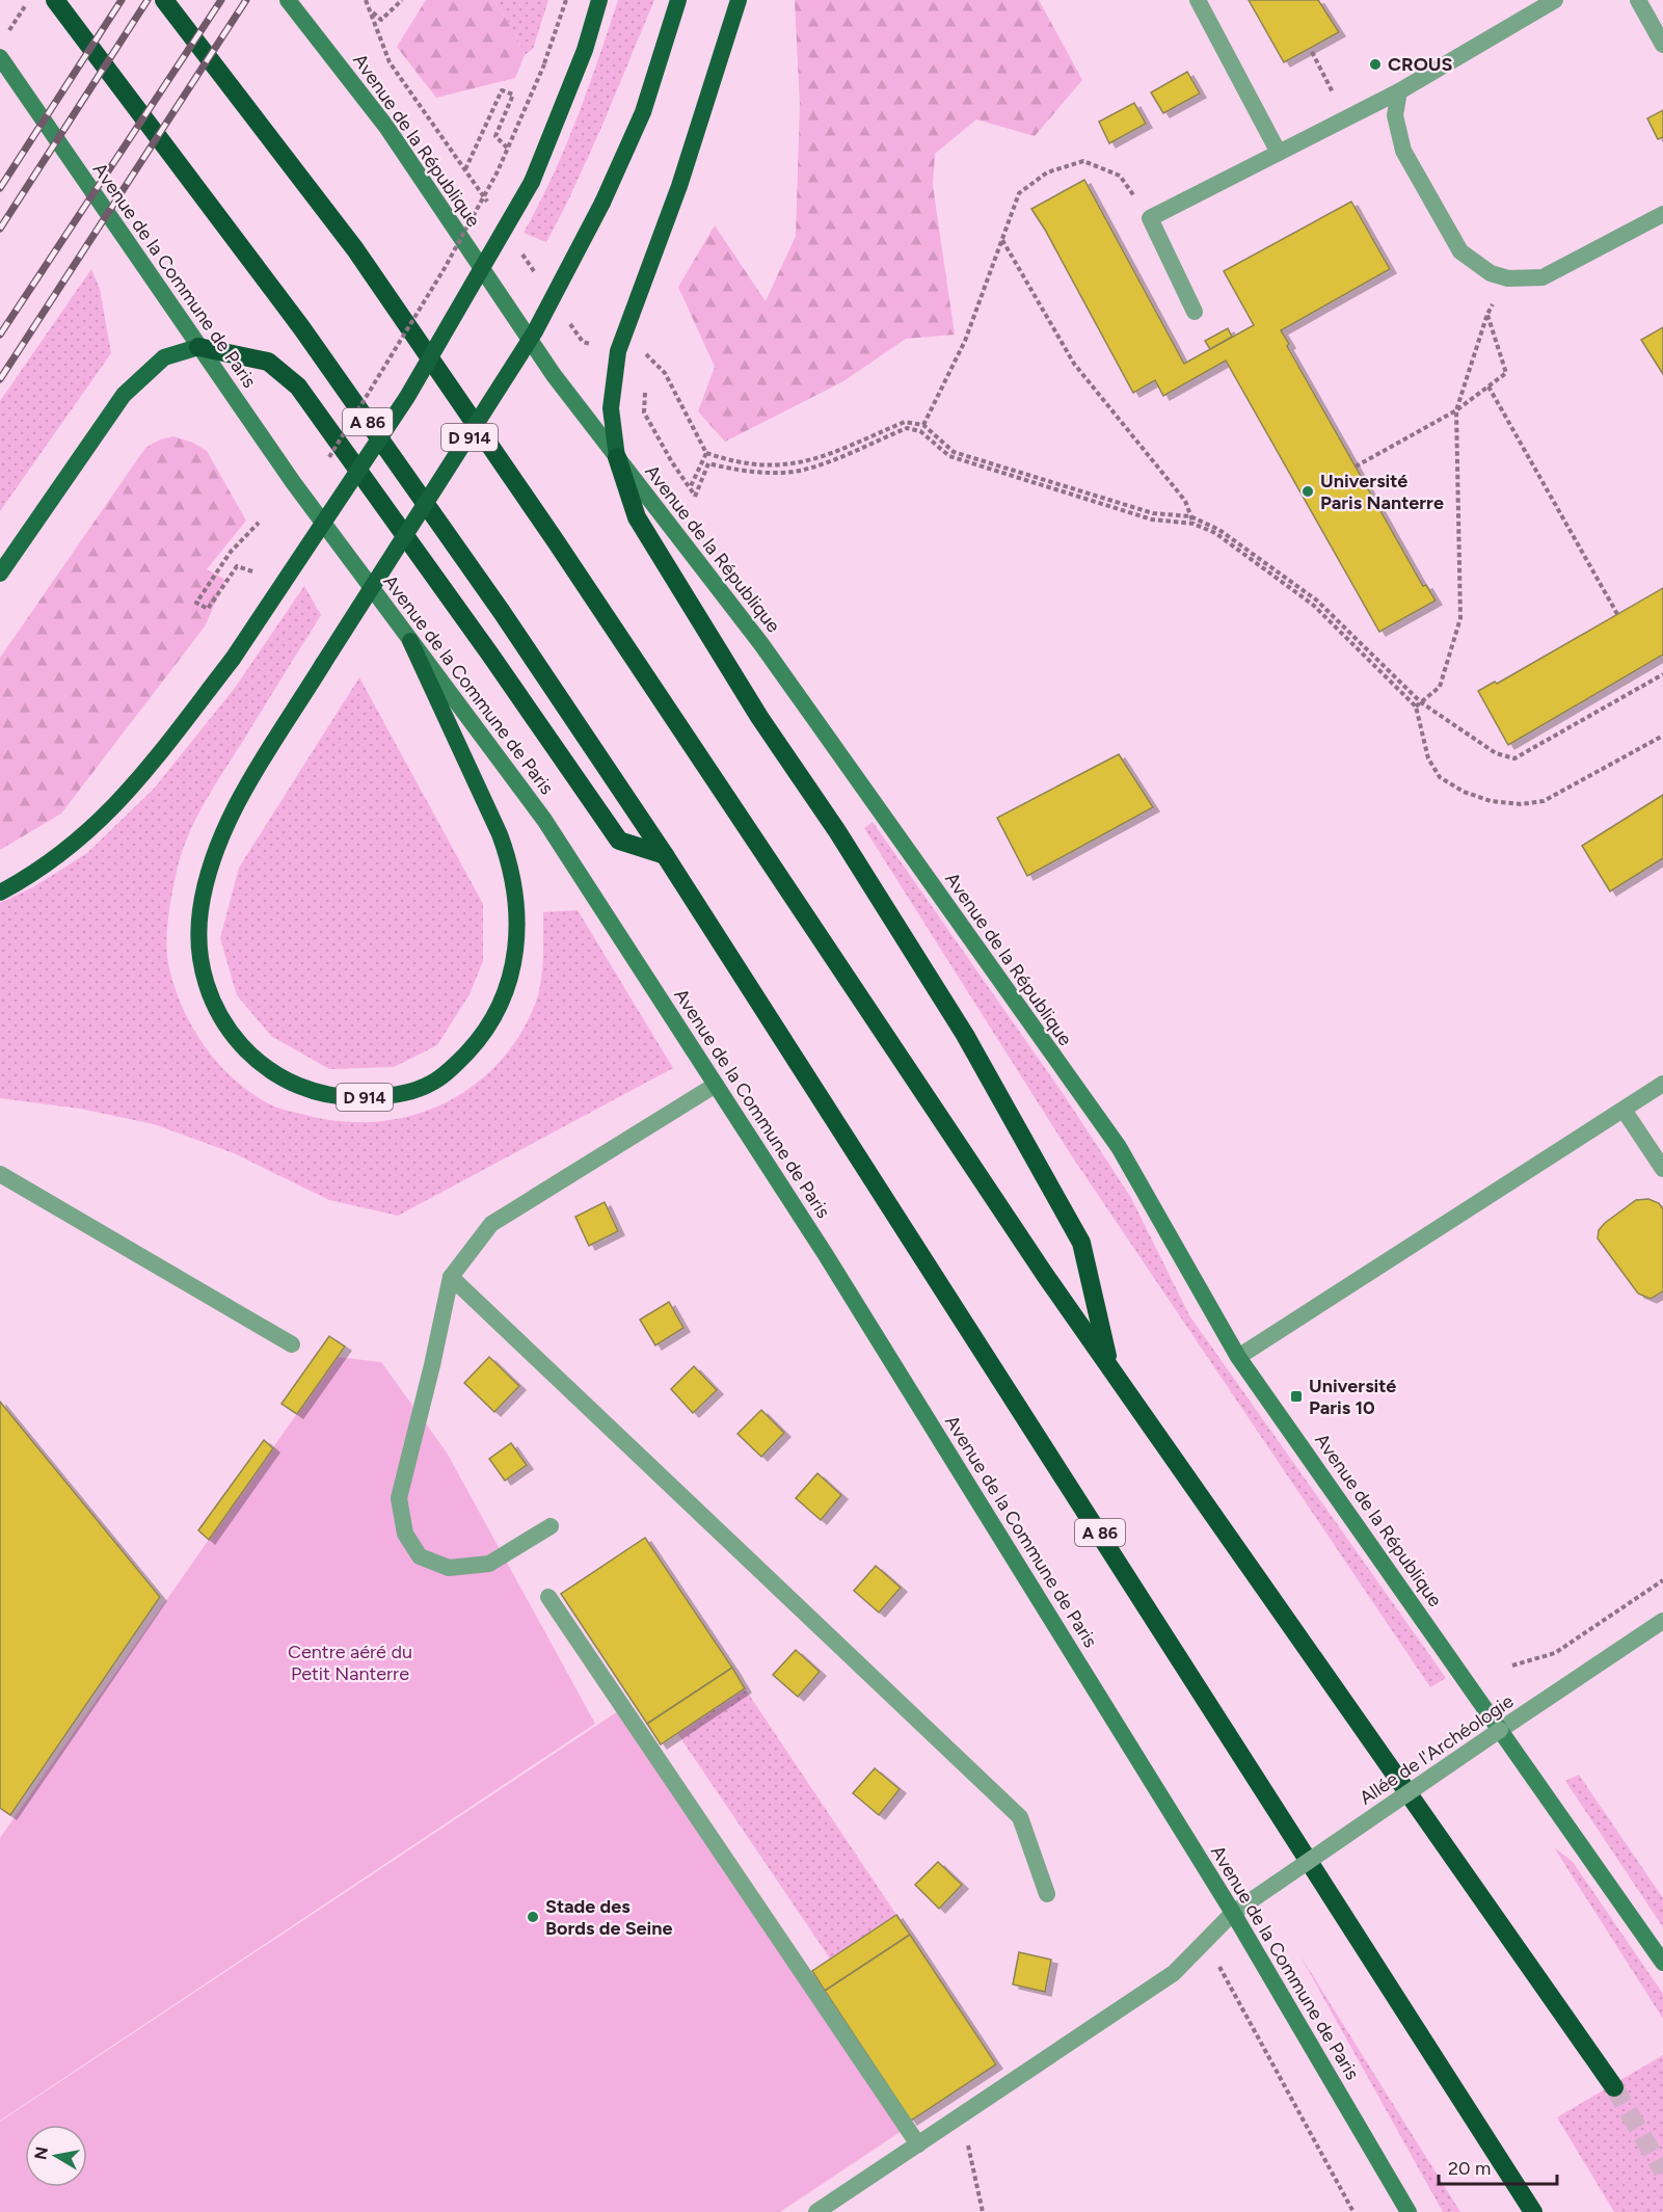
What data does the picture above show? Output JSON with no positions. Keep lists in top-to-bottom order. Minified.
{"streets":{"highway":["A 86","D 914"],"main road":["Avenue de la République","Avenue de la Commune de Paris"],"street":["Allée de l'Archéologie"]},"crossings":[["Avenue de la République","Allée de l'Archéologie"],["Avenue de la Commune de Paris","D 914"],["Avenue de la Commune de Paris","Allée de l'Archéologie"]],"parks":["Centre aéré du Petit Nanterre"],"places":{"other":["CROUS","Université Paris Nanterre","Stade des Bords de Seine"],"transit":["Université Paris 10"]},"scale_bar":"20 m","north":"left"}
